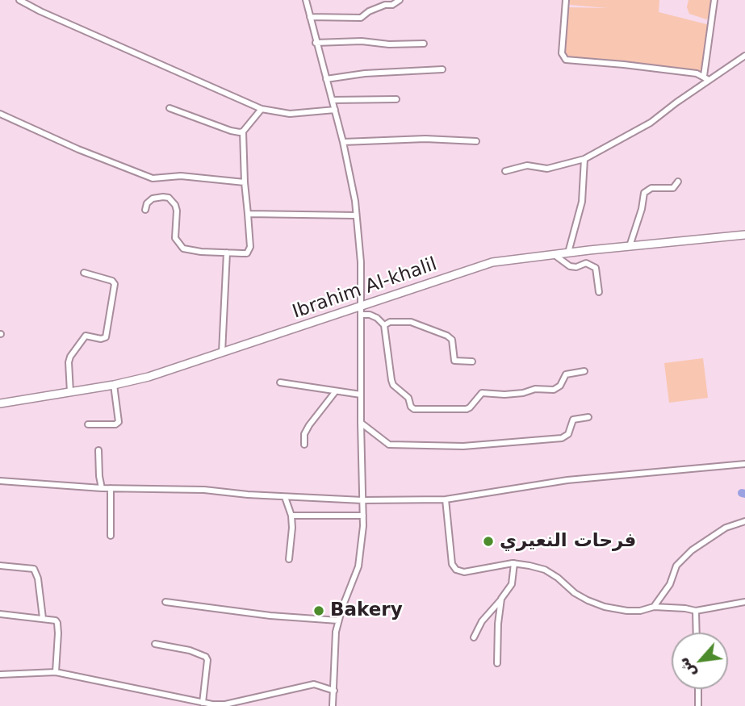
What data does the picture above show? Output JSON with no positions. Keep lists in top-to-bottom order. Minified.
{"streets":{"street":["Ibrahim Al-khalil"]},"places":["فرحات النعيري","Bakery"],"north":"bottom left"}
